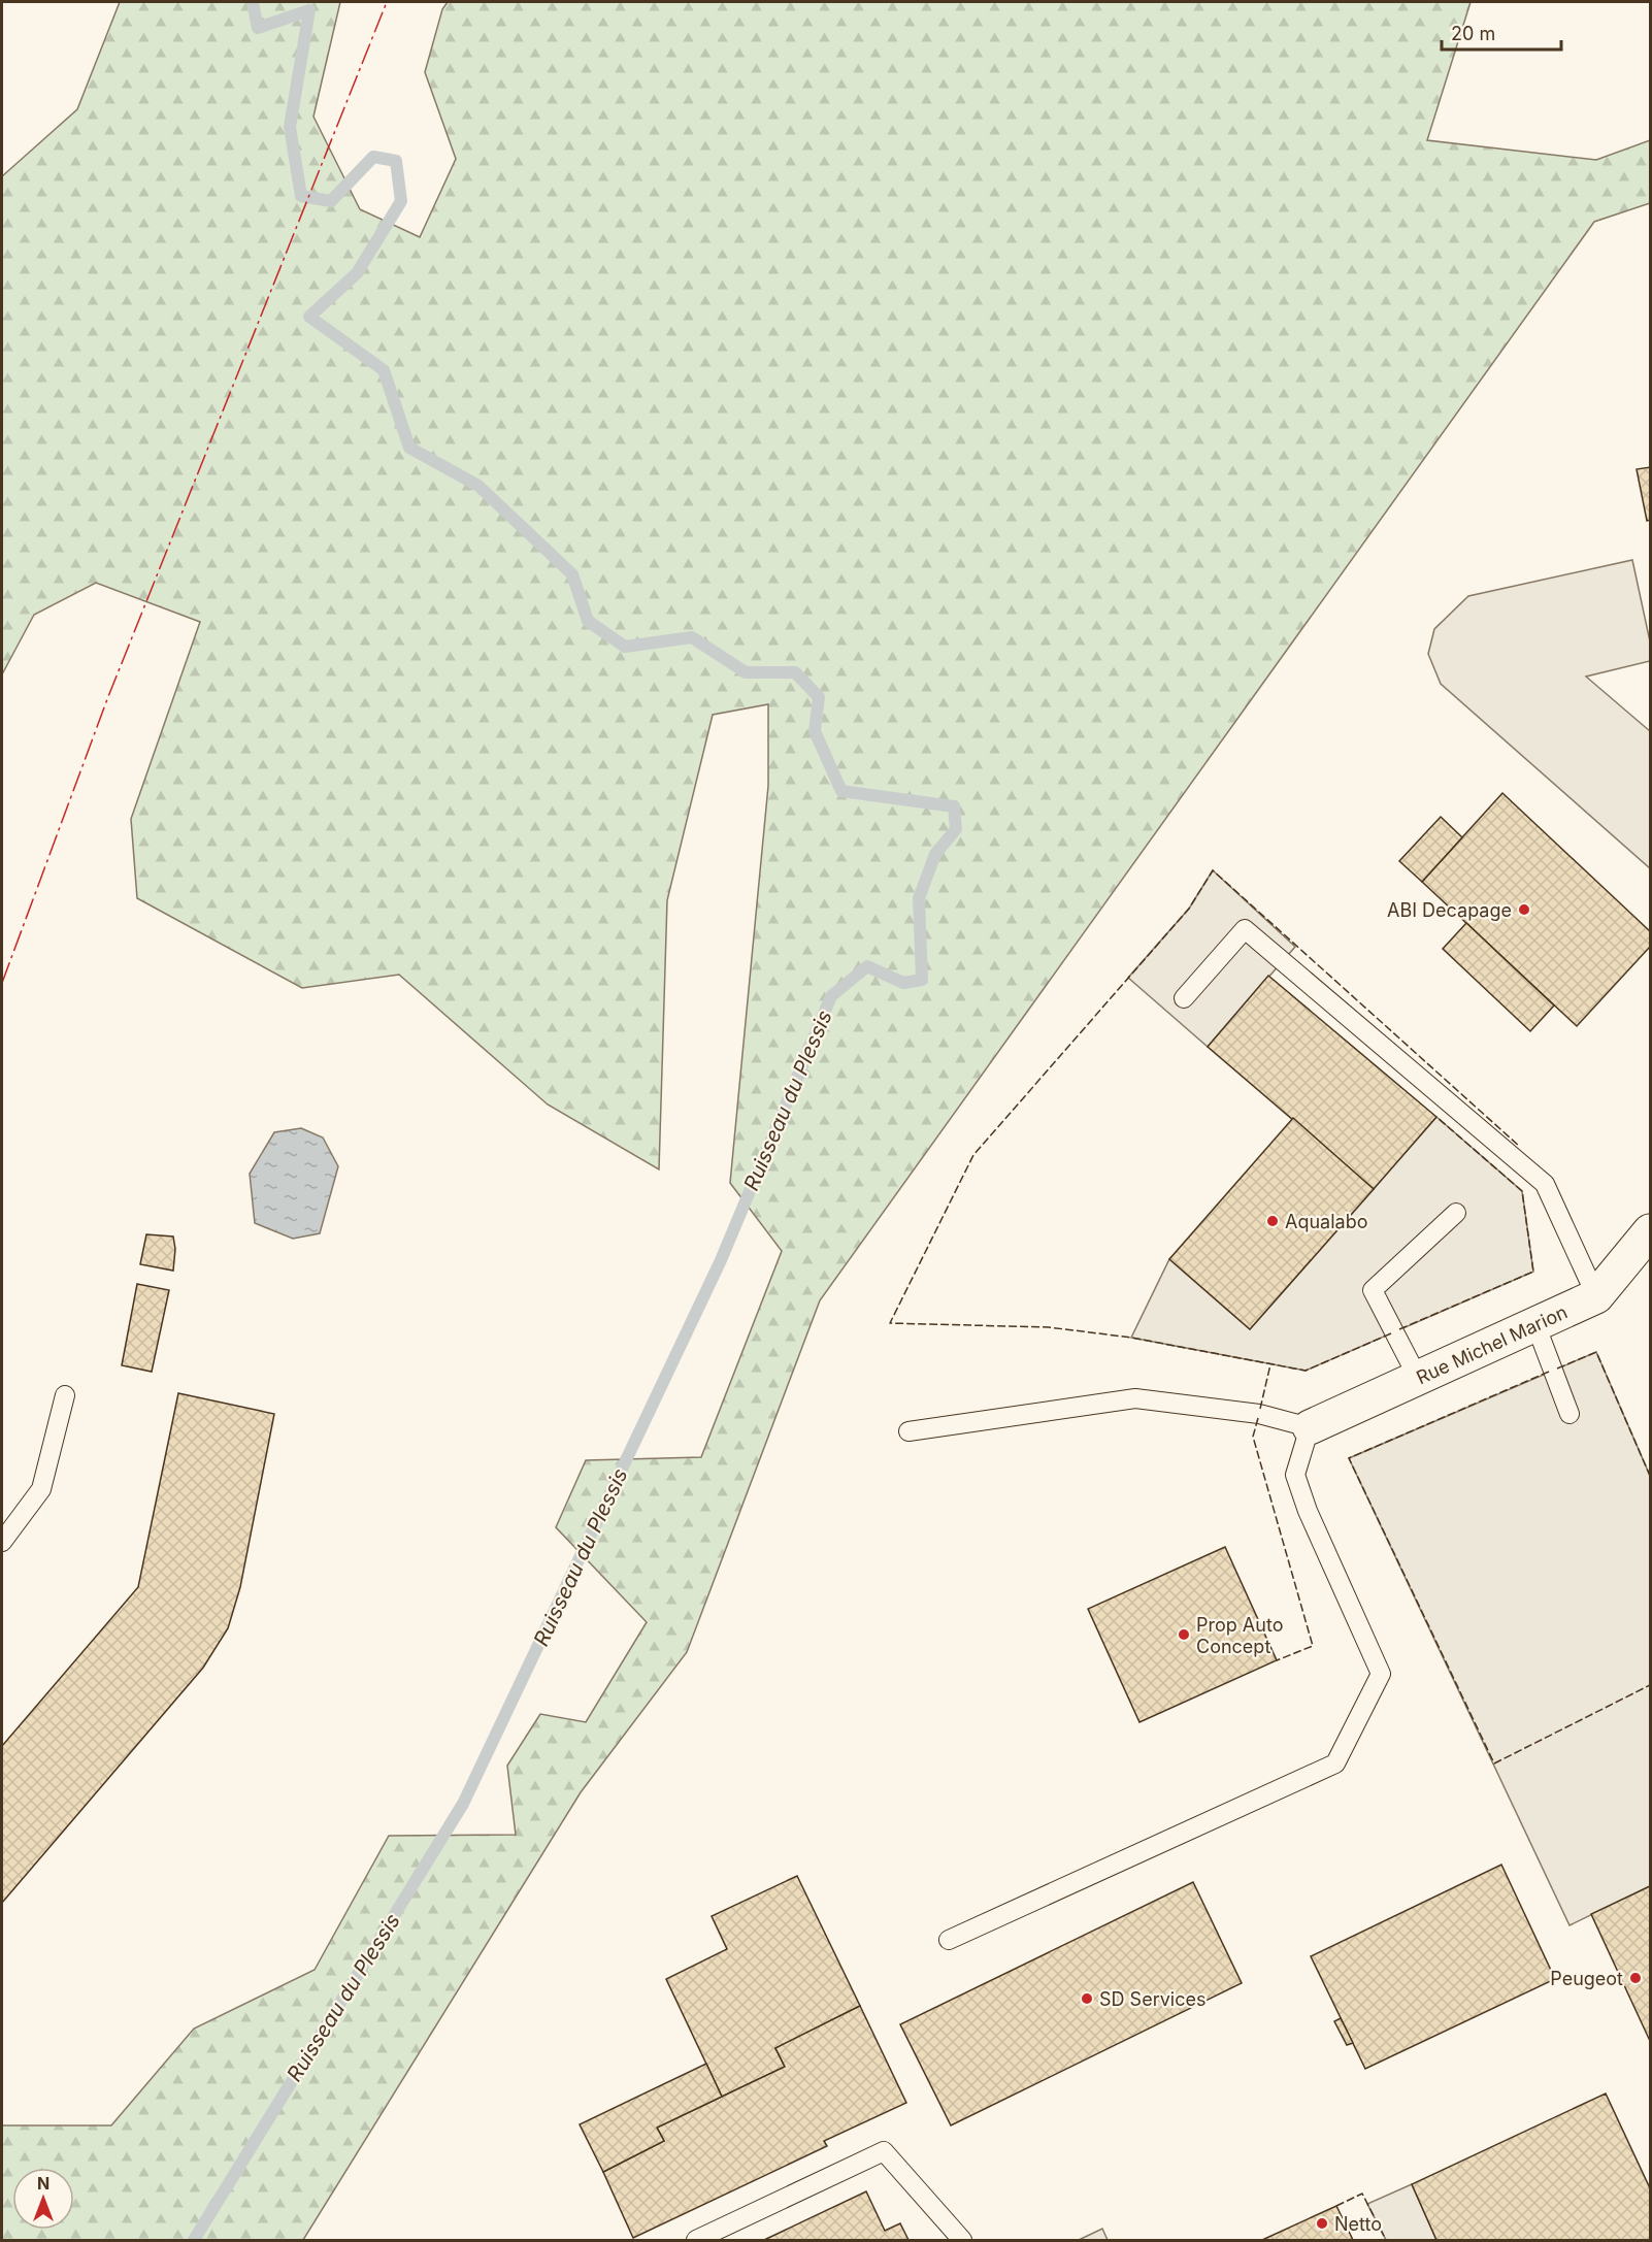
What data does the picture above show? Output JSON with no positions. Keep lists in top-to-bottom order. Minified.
{"streets":{"street":["Rue Michel Marion"]},"water":["Ruisseau du Plessis"],"places":["ABI Decapage","Aqualabo","Prop Auto Concept","Peugeot","SD Services","Netto"],"scale_bar":"20 m","north":"top"}
